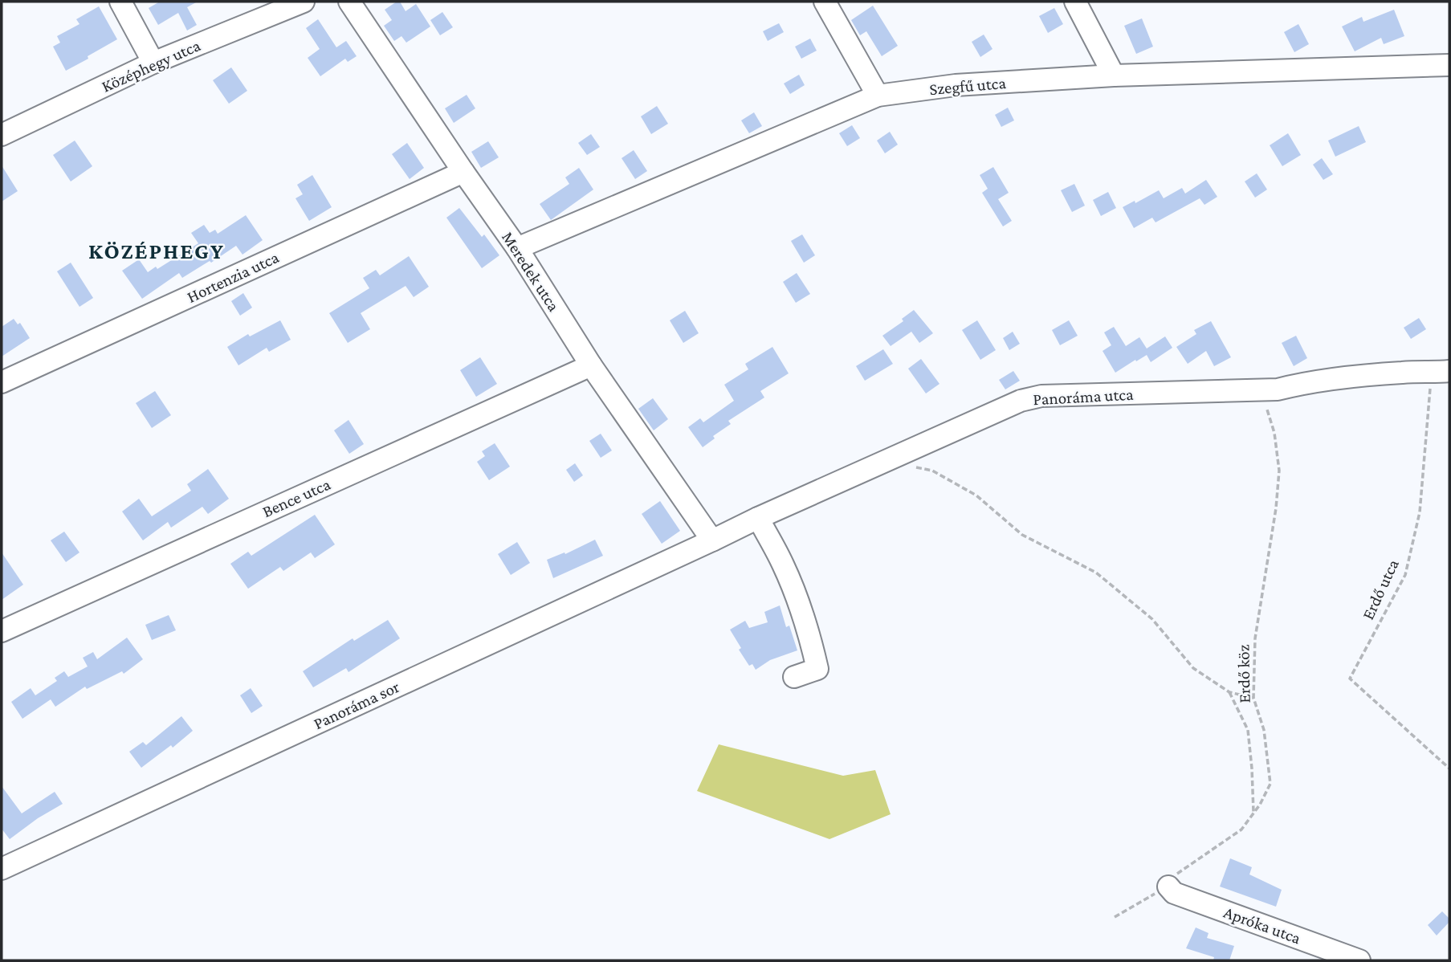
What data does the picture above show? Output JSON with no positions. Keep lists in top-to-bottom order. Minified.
{"streets":{"street":["Középhegy utca","Szegfű utca","Meredek utca","Hortenzia utca","Panoráma utca","Bence utca","Panoráma sor","Apróka utca"],"path":["Erdő utca","Erdő köz"]},"crossings":[["Szegfű utca","Meredek utca"],["Meredek utca","Hortenzia utca"],["Meredek utca","Panoráma utca"],["Meredek utca","Bence utca"],["Meredek utca","Panoráma sor"],["Panoráma utca","Erdő utca"],["Panoráma utca","Erdő köz"],["Panoráma utca","Panoráma sor"],["Erdő köz","Apróka utca"]],"districts":["KÖZÉPHEGY"]}
